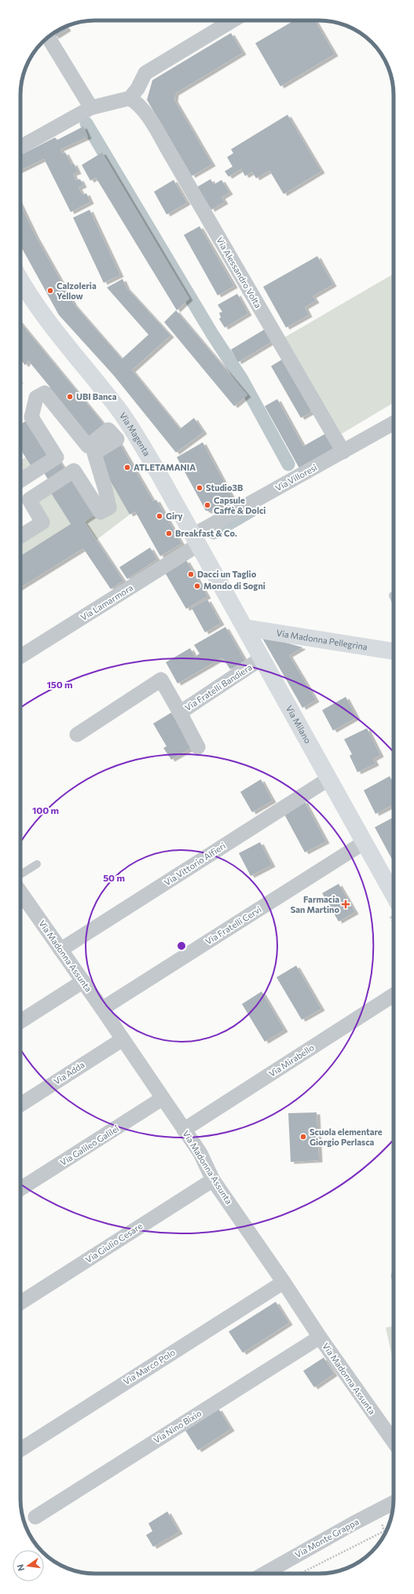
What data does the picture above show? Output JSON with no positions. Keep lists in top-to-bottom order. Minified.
{"streets":{"main road":["Via Magenta","Via Madonna Pellegrina","Via Milano"],"street":["Via Alessandro Volta","Via Villoresi","Via Lamarmora","Via Fratelli Bandiera","Via Vittorio Alfieri","Via Fratelli Cervi","Via Madonna Assunta","Via Mirabello","Via Adda","Via Galileo Galilei","Via Giulio Cesare","Via Marco Polo","Via Nino Bixio","Via Monte Grappa"]},"crossings":[["Via Alessandro Volta","Via Villoresi"],["Via Magenta","Via Villoresi"],["Via Magenta","Via Lamarmora"],["Via Magenta","Via Milano"],["Via Villoresi","Via Lamarmora"],["Via Villoresi","Via Milano"],["Via Lamarmora","Via Milano"],["Via Madonna Pellegrina","Via Milano"],["Via Fratelli Bandiera","Via Milano"],["Via Milano","Via Vittorio Alfieri"],["Via Milano","Via Fratelli Cervi"],["Via Vittorio Alfieri","Via Madonna Assunta"],["Via Fratelli Cervi","Via Madonna Assunta"],["Via Madonna Assunta","Via Mirabello"],["Via Madonna Assunta","Via Adda"],["Via Madonna Assunta","Via Galileo Galilei"],["Via Madonna Assunta","Via Giulio Cesare"],["Via Madonna Assunta","Via Marco Polo"],["Via Madonna Assunta","Via Nino Bixio"]],"places":{"other":["Calzoleria Yellow","UBI Banca","ATLETAMANIA","Studio3B","Capsule Caffè & Dolci","Giry","Breakfast & Co.","Dacci un Taglio","Mondo di Sogni","Scuola elementare Giorgio Perlasca"],"health":["Farmacia San Martino"]},"north":"left","rings":["150 m","100 m","50 m"]}
